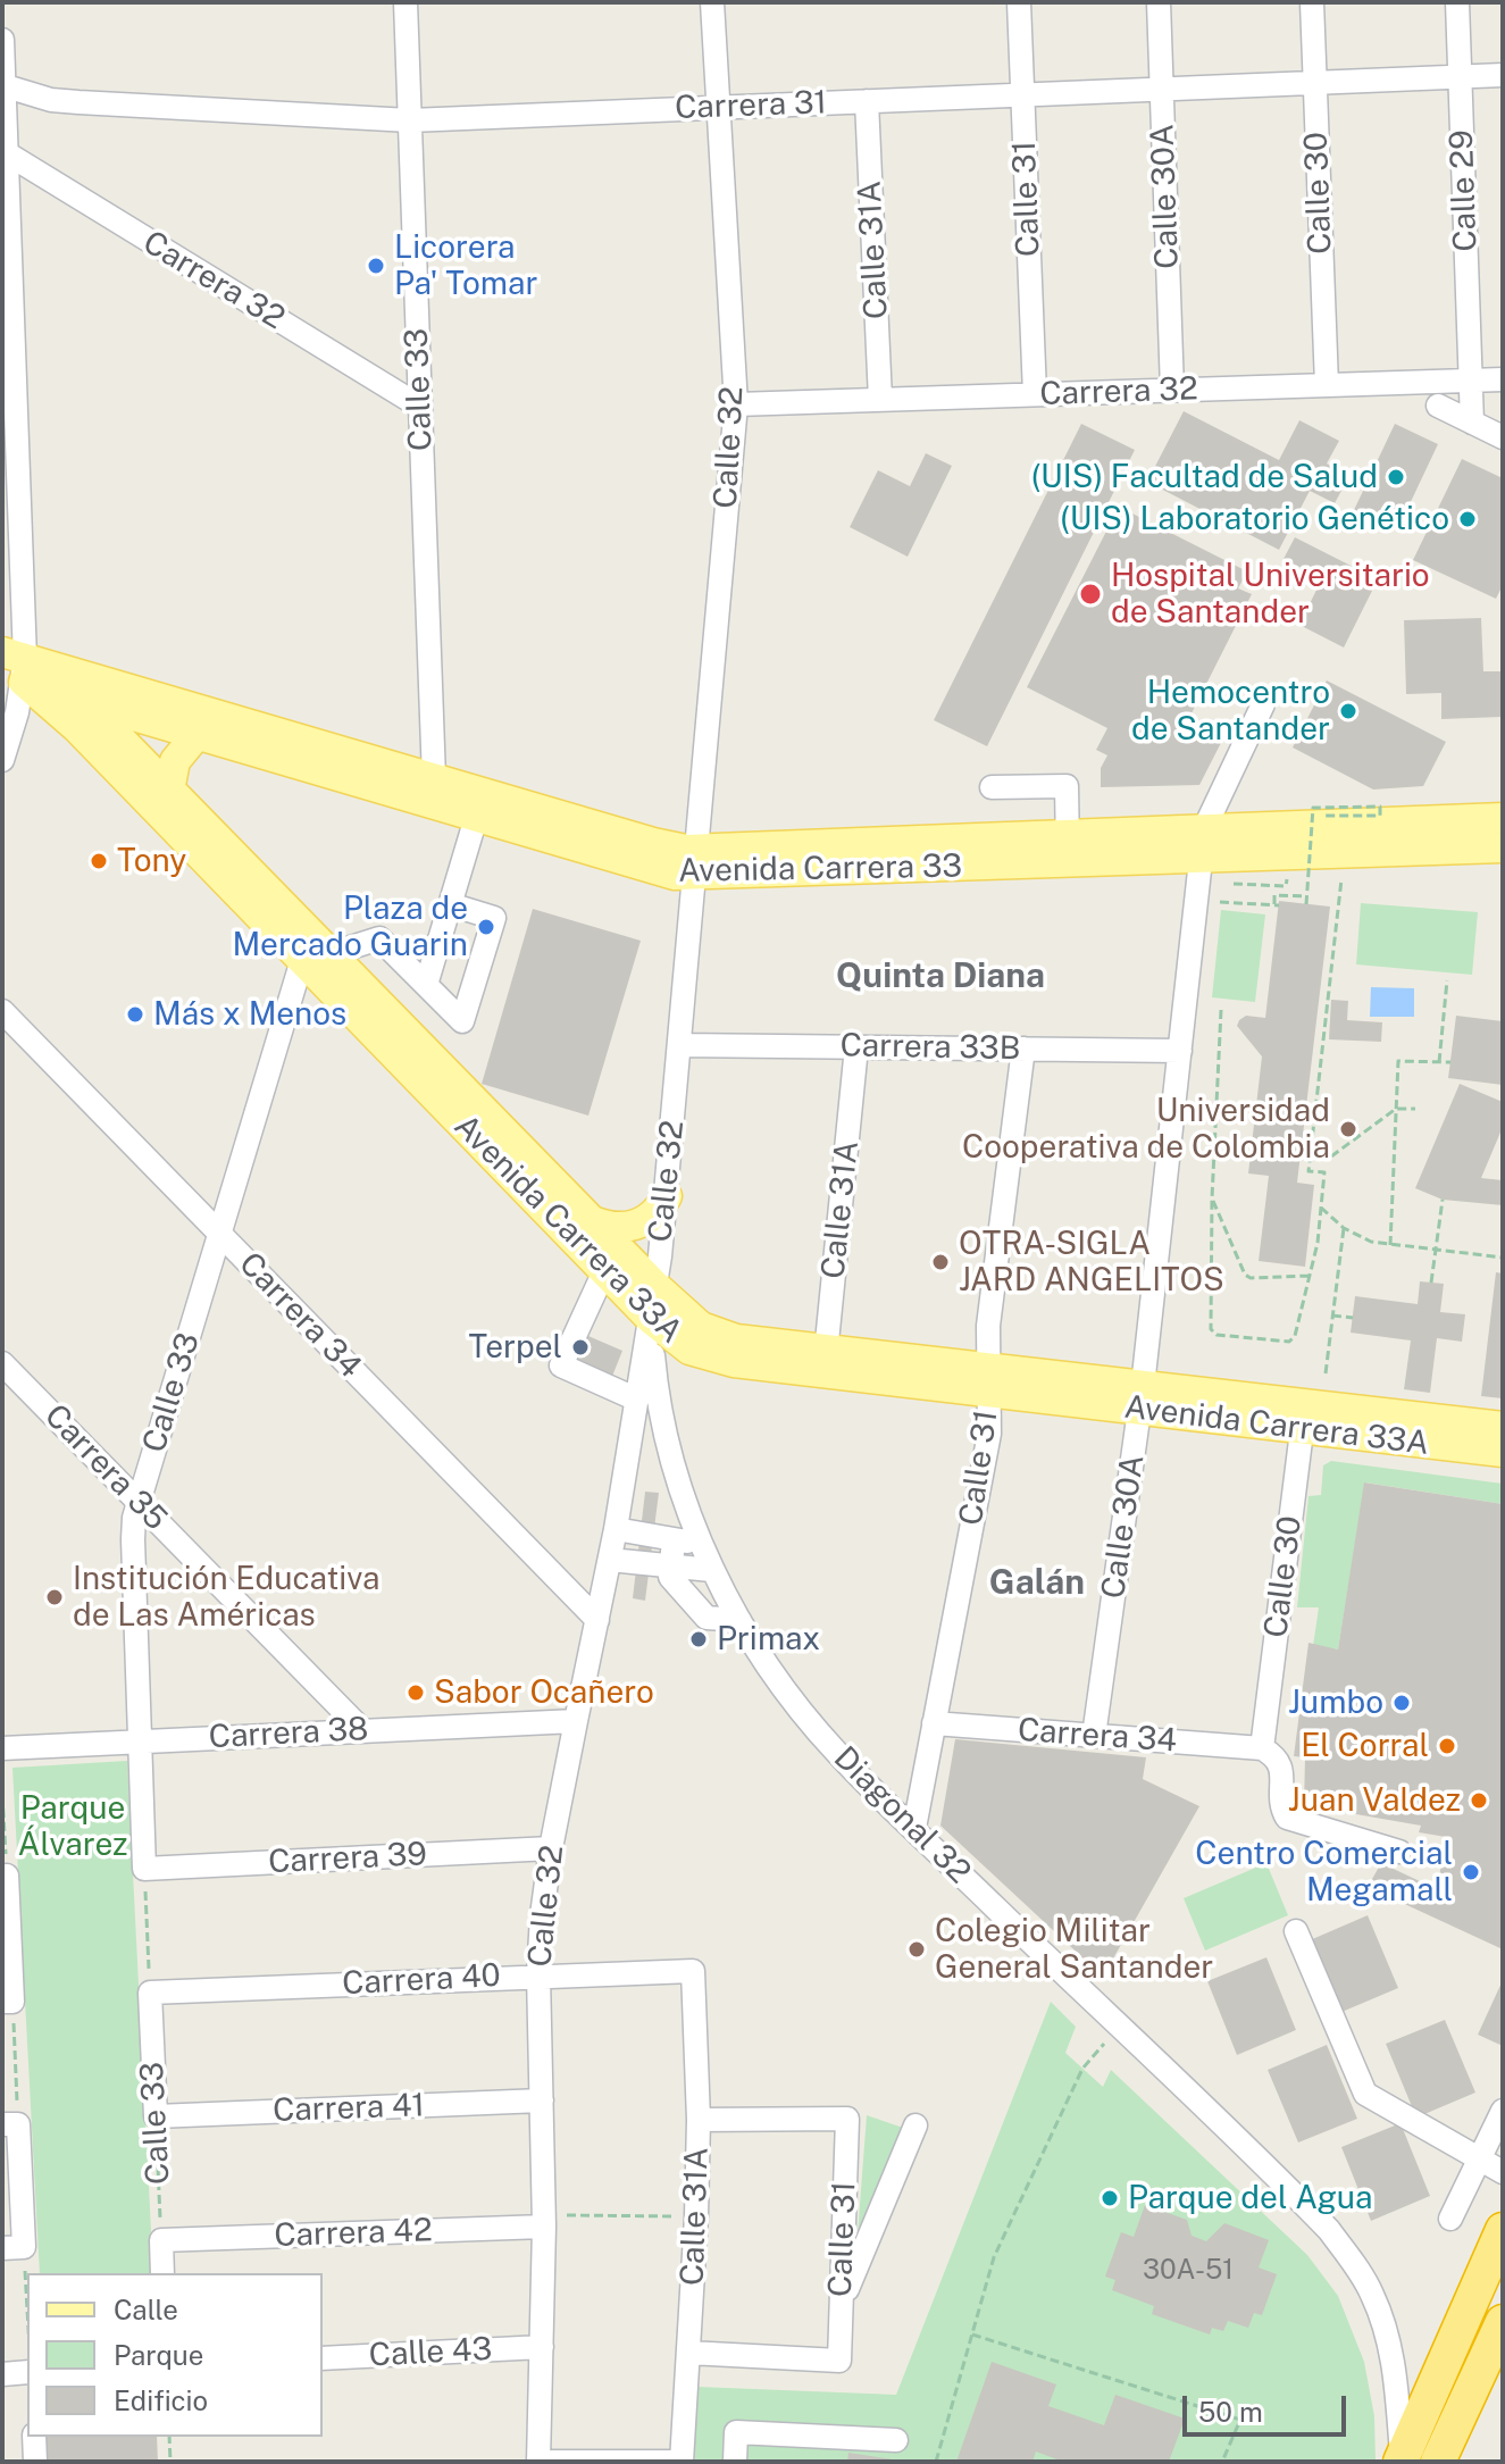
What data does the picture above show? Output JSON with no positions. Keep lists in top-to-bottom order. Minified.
{"streets":{"main road":["Avenida Carrera 33","Avenida Carrera 33A"],"street":["Carrera 31","Calle 29","Calle 30","Calle 30A","Calle 31","Calle 31A","Carrera 32","Calle 33","Calle 32","Carrera 33B","Carrera 34","Carrera 35","Carrera 38","Diagonal 32","Carrera 39","Carrera 40","Carrera 41","Carrera 42","Calle 43"]},"crossings":[["Carrera 31","Calle 29"],["Carrera 31","Calle 30"],["Carrera 31","Calle 30A"],["Carrera 31","Calle 31"],["Carrera 31","Calle 31A"],["Carrera 31","Calle 33"],["Carrera 31","Calle 32"],["Calle 29","Carrera 32"],["Calle 30","Carrera 32"],["Calle 30","Avenida Carrera 33A"],["Calle 30","Carrera 34"],["Calle 30A","Carrera 32"],["Calle 30A","Avenida Carrera 33"],["Calle 30A","Carrera 33B"],["Calle 30A","Avenida Carrera 33A"],["Calle 30A","Carrera 34"],["Calle 31","Calle 31A"],["Calle 31","Carrera 32"],["Calle 31","Carrera 33B"],["Calle 31","Avenida Carrera 33A"],["Calle 31","Carrera 34"],["Calle 31","Diagonal 32"],["Calle 31A","Carrera 32"],["Calle 31A","Carrera 33B"],["Calle 31A","Avenida Carrera 33A"],["Calle 31A","Carrera 40"],["Carrera 32","Calle 33"],["Carrera 32","Calle 32"],["Calle 33","Avenida Carrera 33"],["Calle 33","Avenida Carrera 33A"],["Calle 33","Carrera 34"],["Calle 33","Carrera 35"],["Calle 33","Carrera 38"],["Calle 33","Carrera 39"],["Calle 33","Carrera 40"],["Calle 33","Carrera 41"],["Calle 33","Carrera 42"],["Calle 32","Avenida Carrera 33"],["Calle 32","Carrera 33B"],["Calle 32","Avenida Carrera 33A"],["Calle 32","Carrera 34"],["Calle 32","Carrera 38"],["Calle 32","Diagonal 32"],["Calle 32","Carrera 39"],["Calle 32","Carrera 40"],["Calle 32","Carrera 41"],["Calle 32","Carrera 42"],["Calle 32","Calle 43"],["Avenida Carrera 33","Avenida Carrera 33A"],["Avenida Carrera 33A","Diagonal 32"],["Carrera 35","Carrera 38"]],"districts":["Quinta Diana","Galán"],"parks":["Parque Álvarez"],"places":["Licorera Pa' Tomar","(UIS) Facultad de Salud","(UIS) Laboratorio Genético","Hospital Universitario de Santander","Hemocentro de Santander","Tony","Plaza de Mercado Guarin","Más x Menos","Universidad Cooperativa de Colombia","OTRA-SIGLA JARD ANGELITOS","Terpel","Institución Educativa de Las Américas","Primax","Sabor Ocañero","Jumbo","El Corral","Juan Valdez","Centro Comercial Megamall","Colegio Militar General Santander","Parque del Agua"],"house_numbers":["30A-51"],"legend":["Calle","Parque","Edificio"],"scale_bar":"50 m"}
